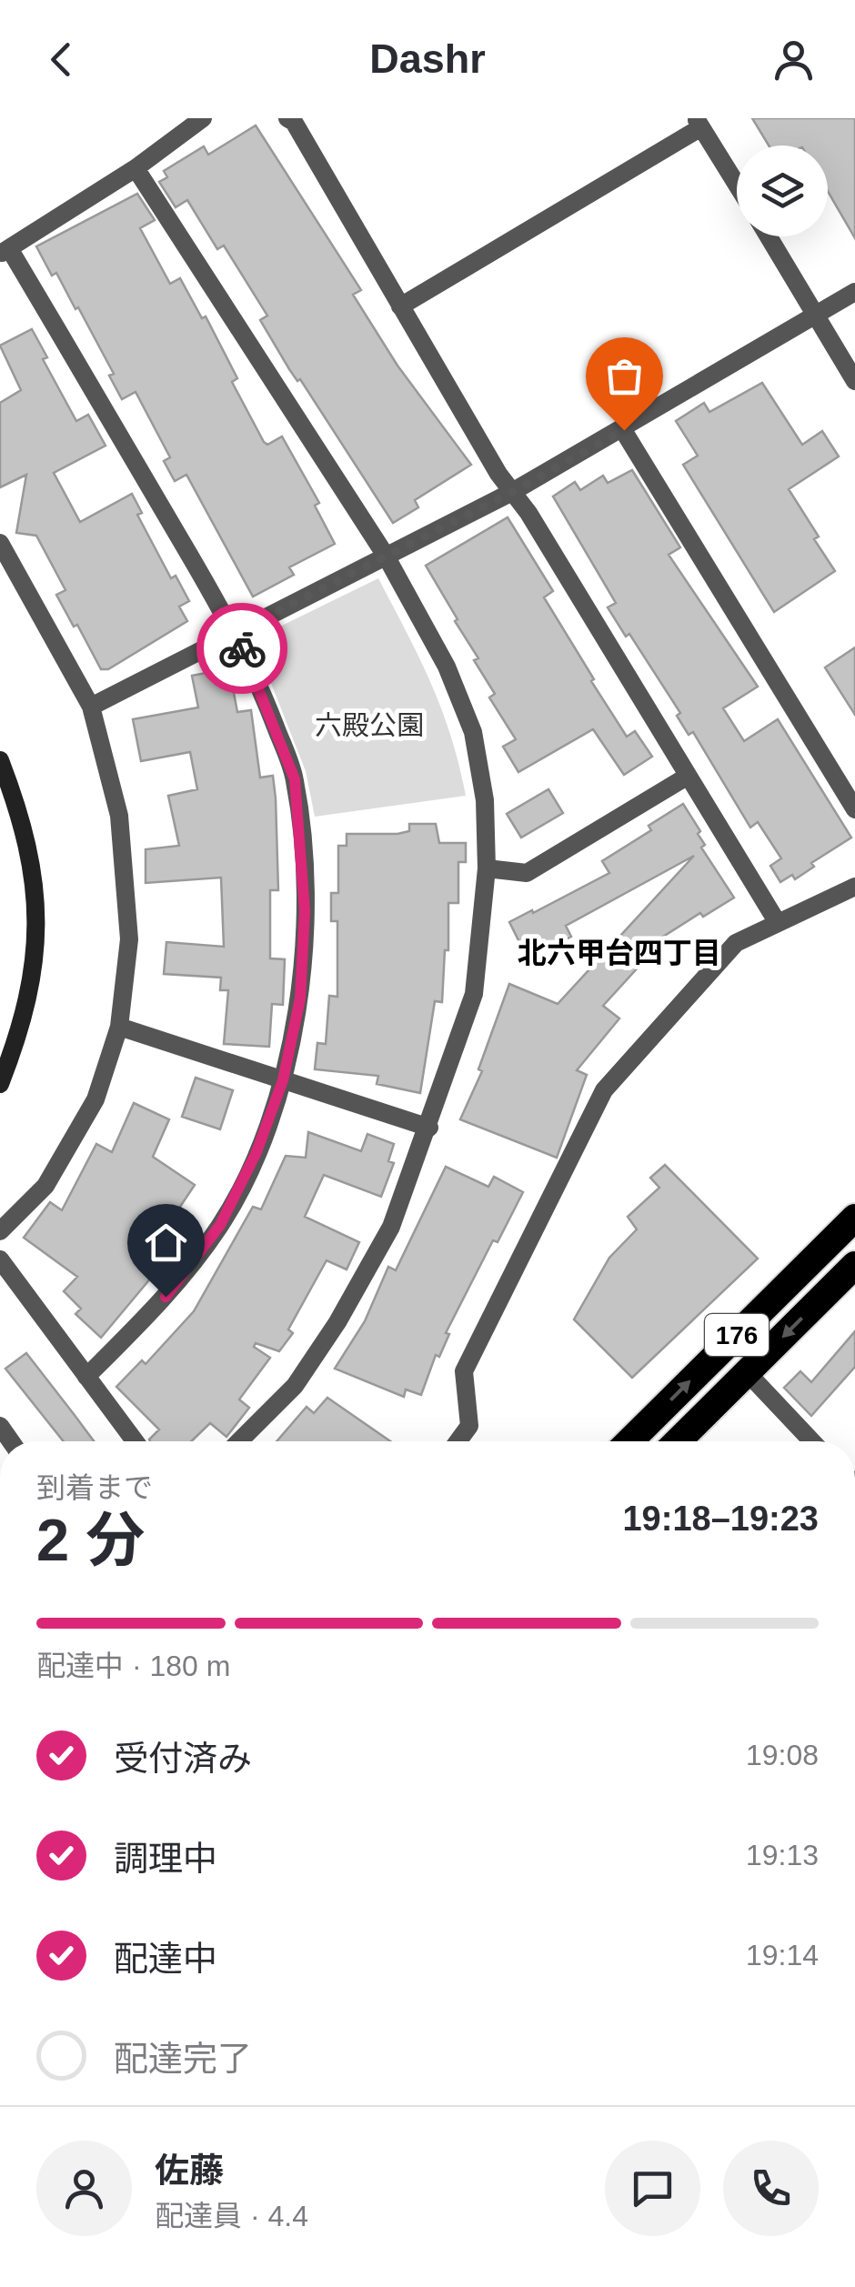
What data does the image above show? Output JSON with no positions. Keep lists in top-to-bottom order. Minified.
{"streets":{"highway":["176"]},"districts":["北六甲台四丁目"],"parks":["六殿公園"],"page":{"header":"Dashr","heading":["2 分","到着まで","19:18–19:23"],"panel":["佐藤","配達員 · 4.4"],"bar":"配達中 · 180 m","list":[["受付済み","19:08"],["調理中","19:13"],["配達中","19:14"],"配達完了"]}}
